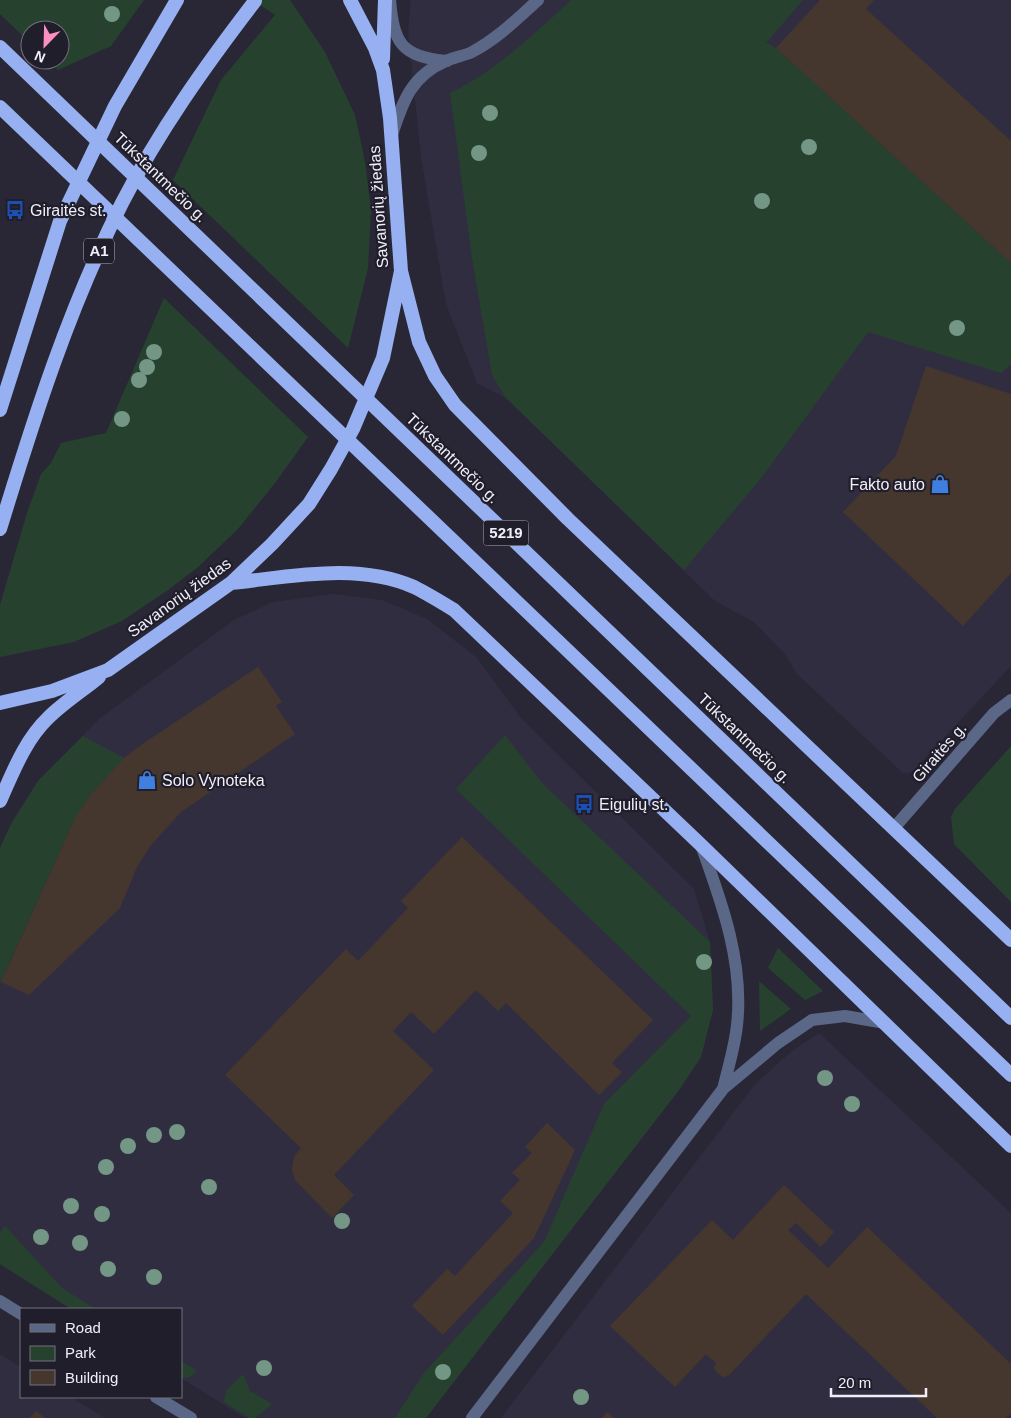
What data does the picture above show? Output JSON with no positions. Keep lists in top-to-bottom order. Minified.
{"streets":{"highway":["Tūkstantmečio g.","Savanorių žiedas","A1","5219"],"street":["Giraitės g."]},"places":{"bus stop":["Giraitės st.","Eigulių st."],"shop":["Fakto auto","Solo Vynoteka"]},"legend":["Road","Park","Building"],"scale_bar":"20 m","north":"bottom left"}
